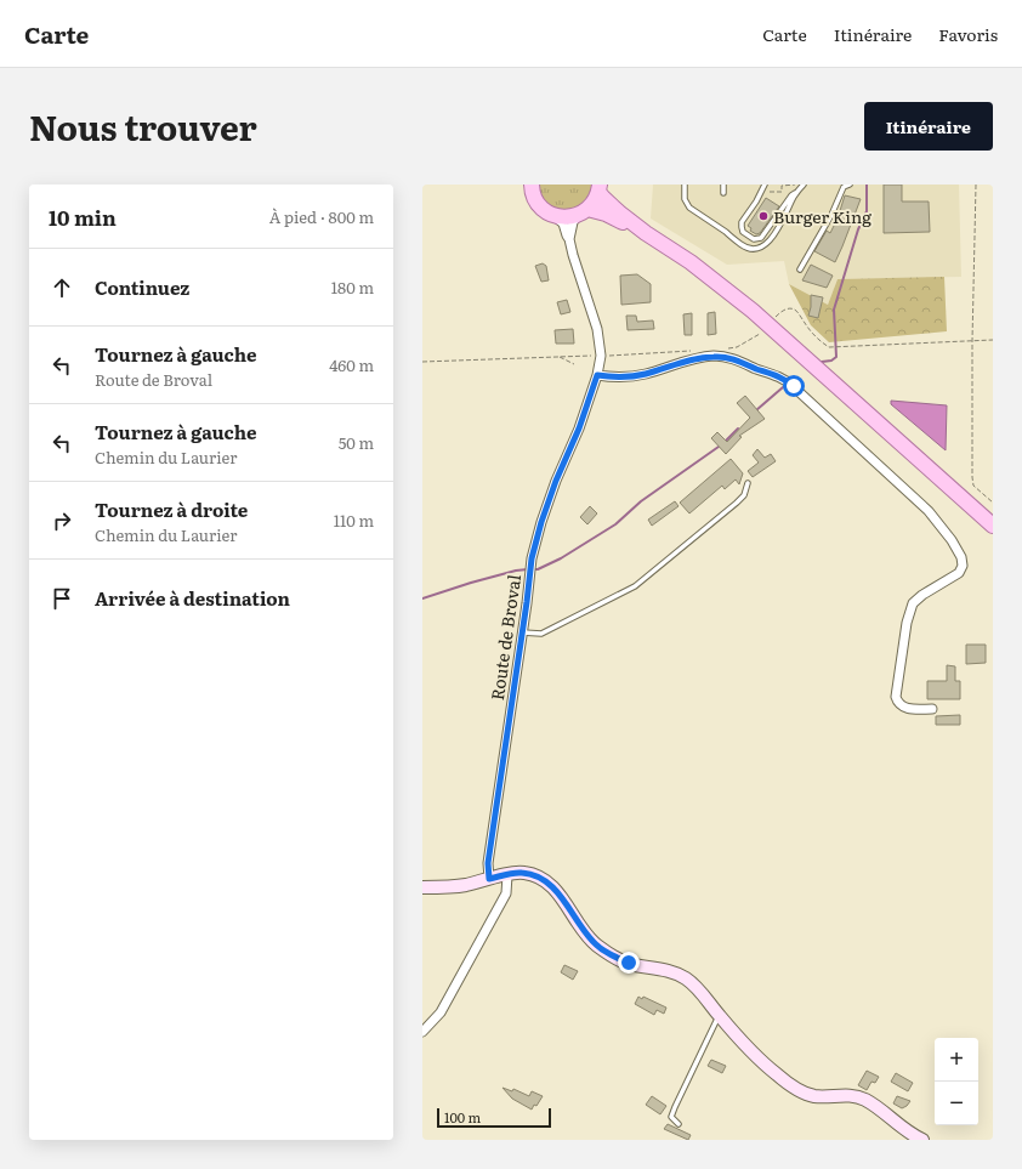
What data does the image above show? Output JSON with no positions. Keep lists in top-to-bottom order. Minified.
{"streets":{"street":["Route de Broval"]},"places":["Burger King"],"scale_bar":"100 m","page":{"header":"Carte","nav":["Carte","Itinéraire","Favoris"],"title":"Nous trouver","buttons":"Itinéraire","heading":["10 min","À pied · 800 m"],"list":[["Continuez","180 m"],["Tournez à gauche","Route de Broval","460 m"],["Tournez à gauche","Chemin du Laurier","50 m"],["Tournez à droite","Chemin du Laurier","110 m"],"Arrivée à destination"],"map_buttons":["+","−"],"scale":"100 m"}}
